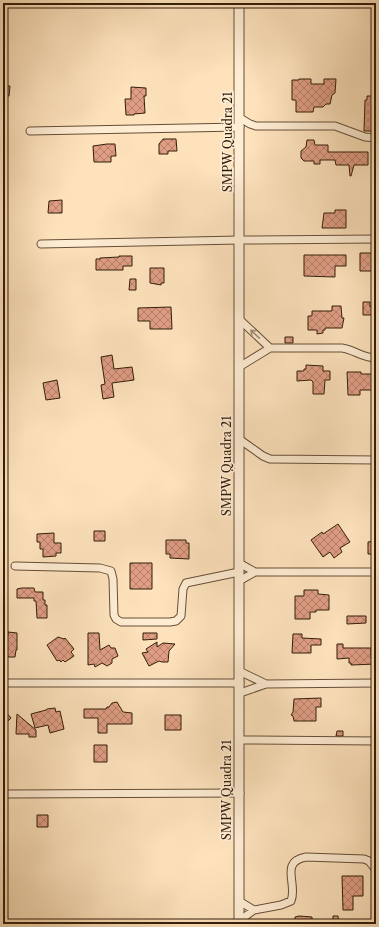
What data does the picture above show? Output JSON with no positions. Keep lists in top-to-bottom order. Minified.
{"streets":{"street":["SMPW Quadra 21"]}}
